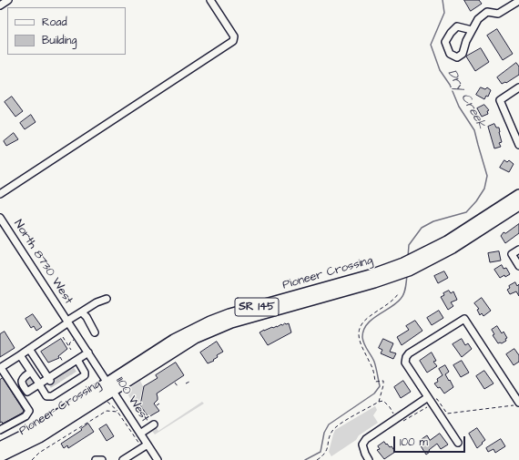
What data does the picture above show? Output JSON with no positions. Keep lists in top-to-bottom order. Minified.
{"streets":{"highway":["Pioneer Crossing","SR 145"],"street":["North 8730 West","1100 West"]},"crossings":[["North 8730 West","1100 West"],["Pioneer Crossing","1100 West"]],"water":["Dry Creek"],"legend":["Road","Building"],"scale_bar":"100 m"}
